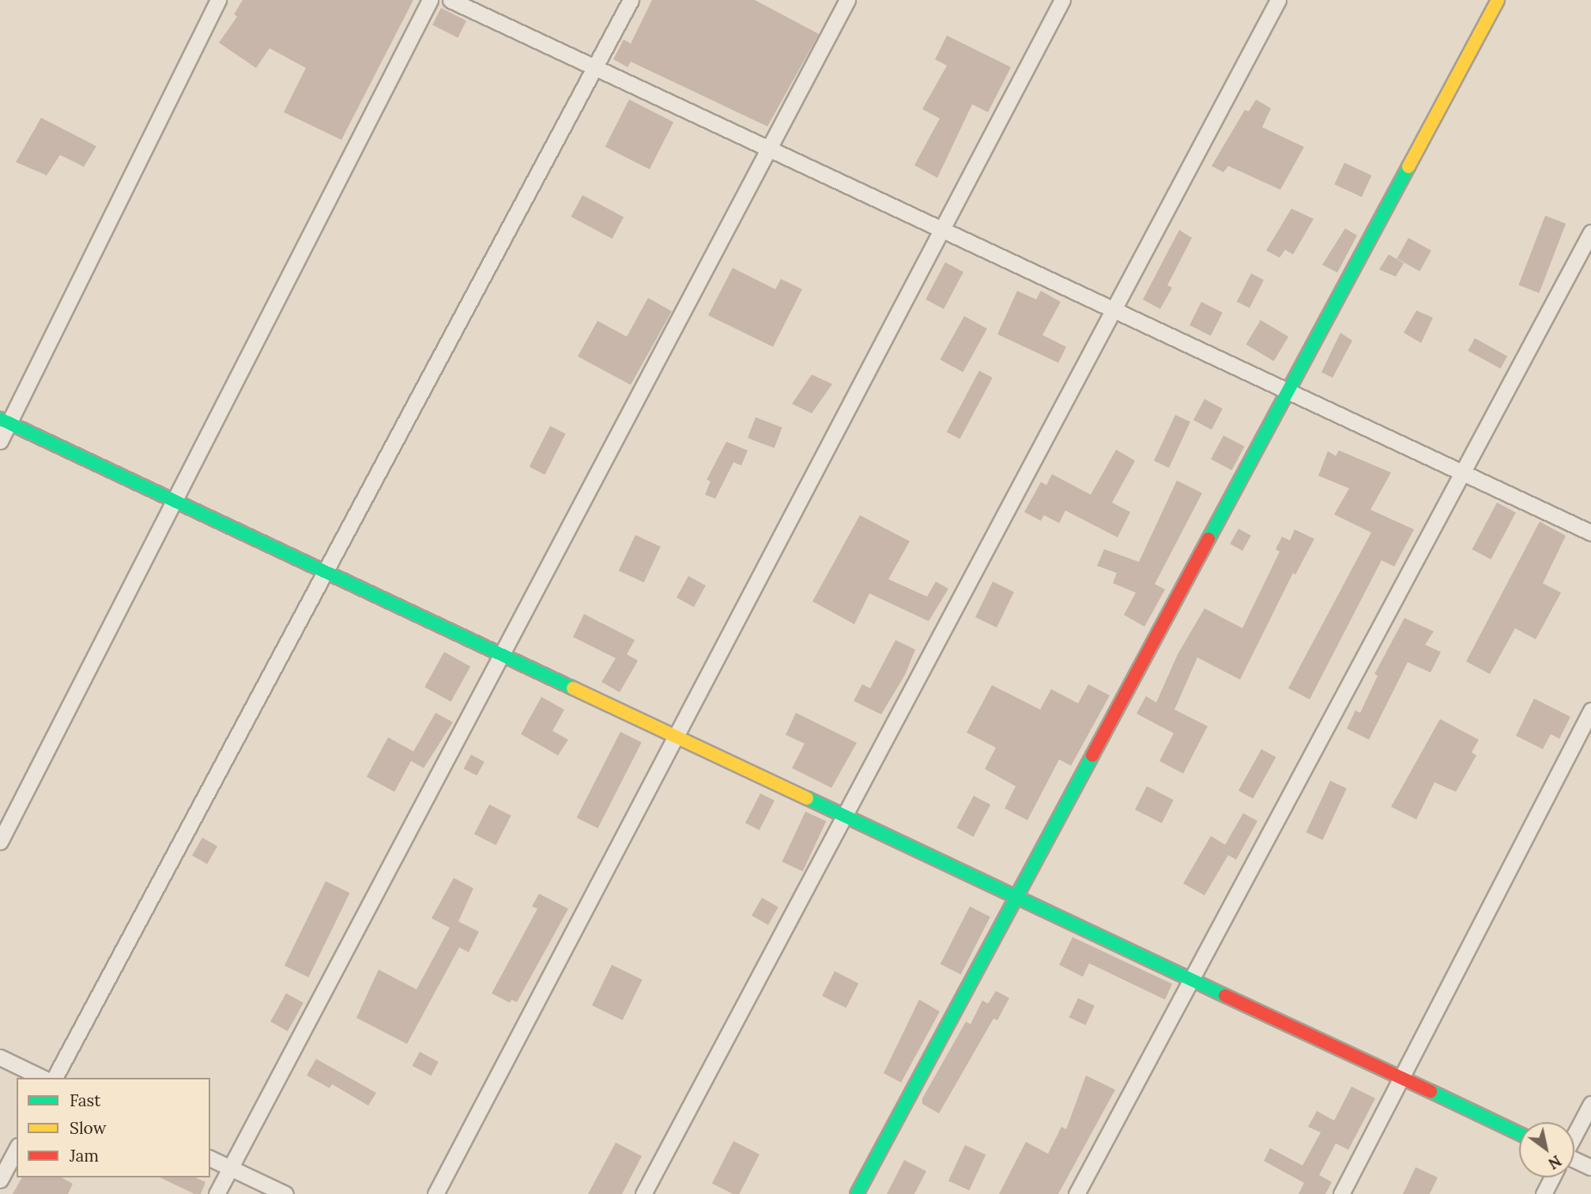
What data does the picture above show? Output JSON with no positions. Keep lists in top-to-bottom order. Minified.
{"legend":["Fast","Slow","Jam"],"north":"bottom right"}
